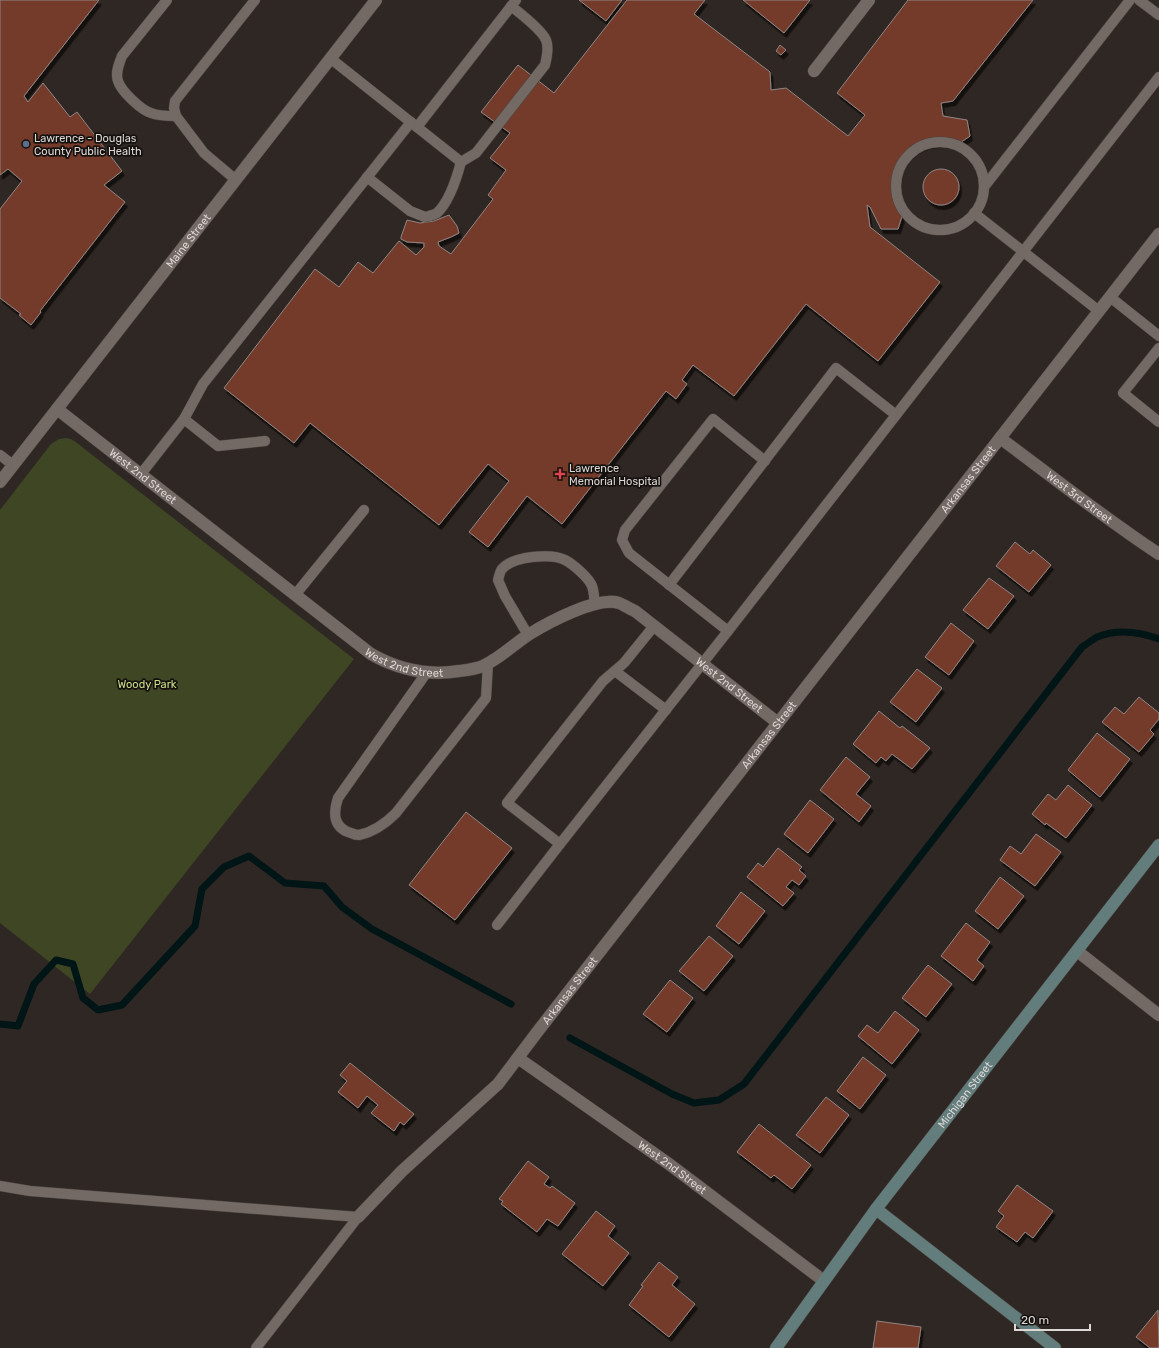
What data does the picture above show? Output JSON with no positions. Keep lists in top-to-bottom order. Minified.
{"streets":{"street":["Maine Street","West 2nd Street","Arkansas Street","West 3rd Street","Michigan Street"]},"crossings":[["Maine Street","West 2nd Street"],["West 2nd Street","Arkansas Street"],["West 2nd Street","Michigan Street"],["Arkansas Street","West 3rd Street"]],"parks":["Woody Park"],"places":{"other":["Lawrence - Douglas County Public Health"],"health":["Lawrence Memorial Hospital"]},"scale_bar":"20 m"}
